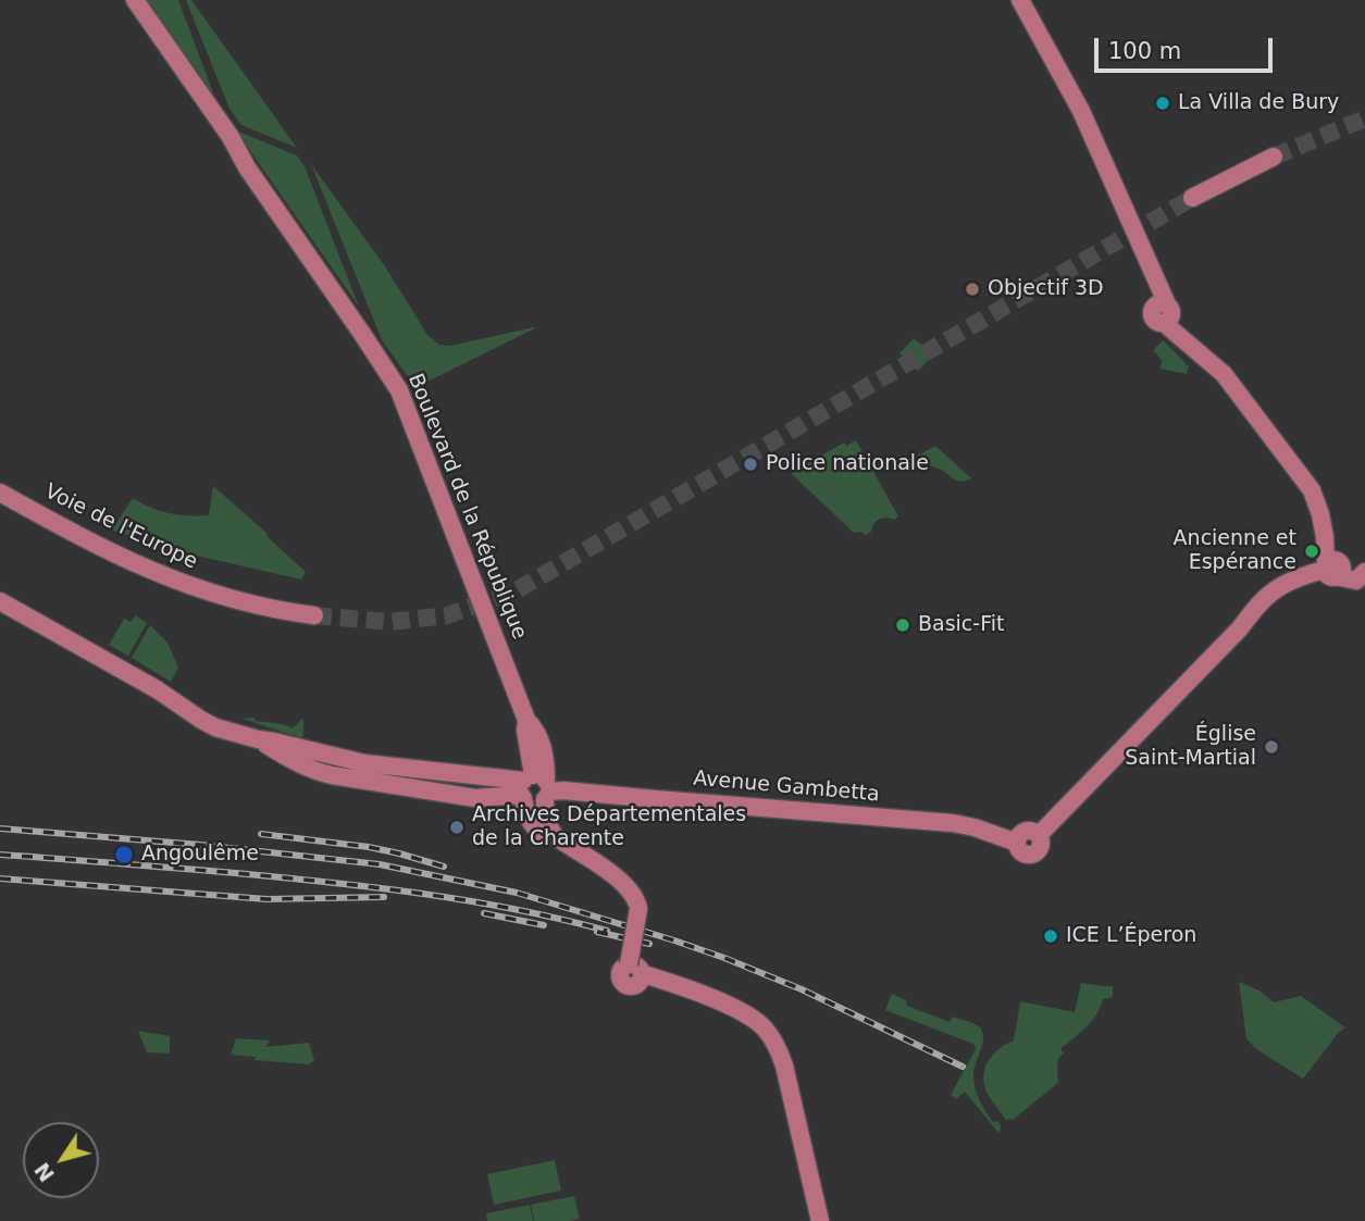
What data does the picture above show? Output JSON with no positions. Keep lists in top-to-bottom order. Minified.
{"streets":{"main road":["Boulevard de la République","Voie de l'Europe","Avenue Gambetta"]},"crossings":[["Boulevard de la République","Avenue Gambetta"]],"places":["La Villa de Bury","Objectif 3D","Police nationale","Ancienne et Espérance","Basic-Fit","Église Saint-Martial","Archives Départementales de la Charente","Angoulême","ICE L’Éperon"],"scale_bar":"100 m","north":"bottom left"}
